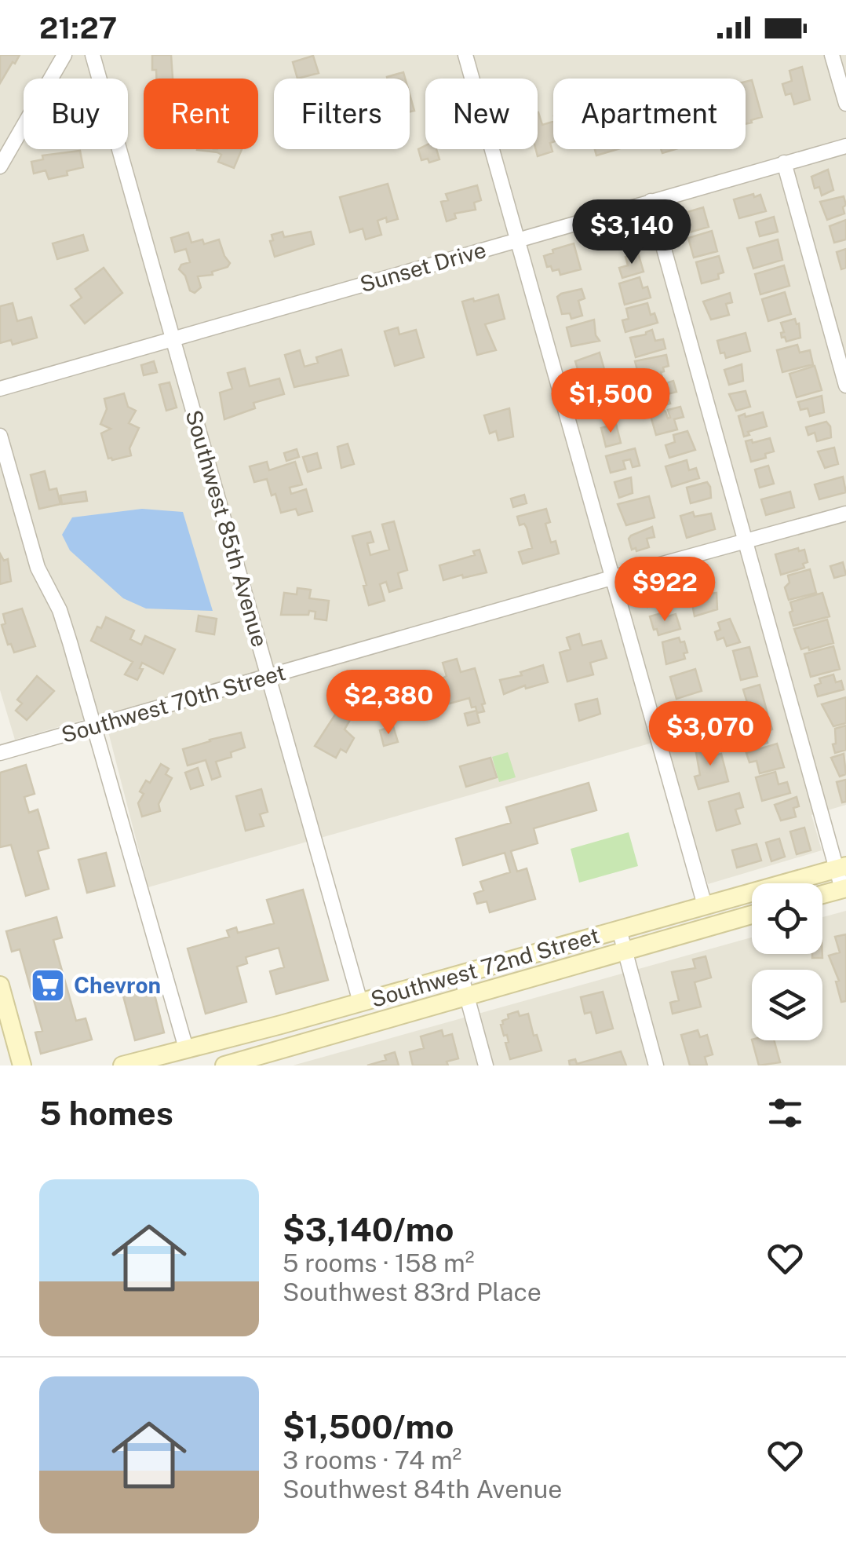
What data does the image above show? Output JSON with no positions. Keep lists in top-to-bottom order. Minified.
{"streets":{"main road":["Southwest 72nd Street"],"street":["Sunset Drive","Southwest 85th Avenue","Southwest 70th Street"]},"crossings":[["Sunset Drive","Southwest 85th Avenue"],["Southwest 85th Avenue","Southwest 70th Street"],["Southwest 85th Avenue","Southwest 72nd Street"]],"places":{"supermarket":["Chevron"]},"page":{"status":"21:27","chip":["Buy","Rent","Filters","New","Apartment"],"price":["$3,140","$1,500","$922","$2,380","$3,070"],"heading":"5 homes","list":[{"name":"$3,140/mo","note":"5 rooms · 158 m² · Southwest 83rd Place"},{"name":"$1,500/mo","note":"3 rooms · 74 m² · Southwest 84th Avenue"}]}}
